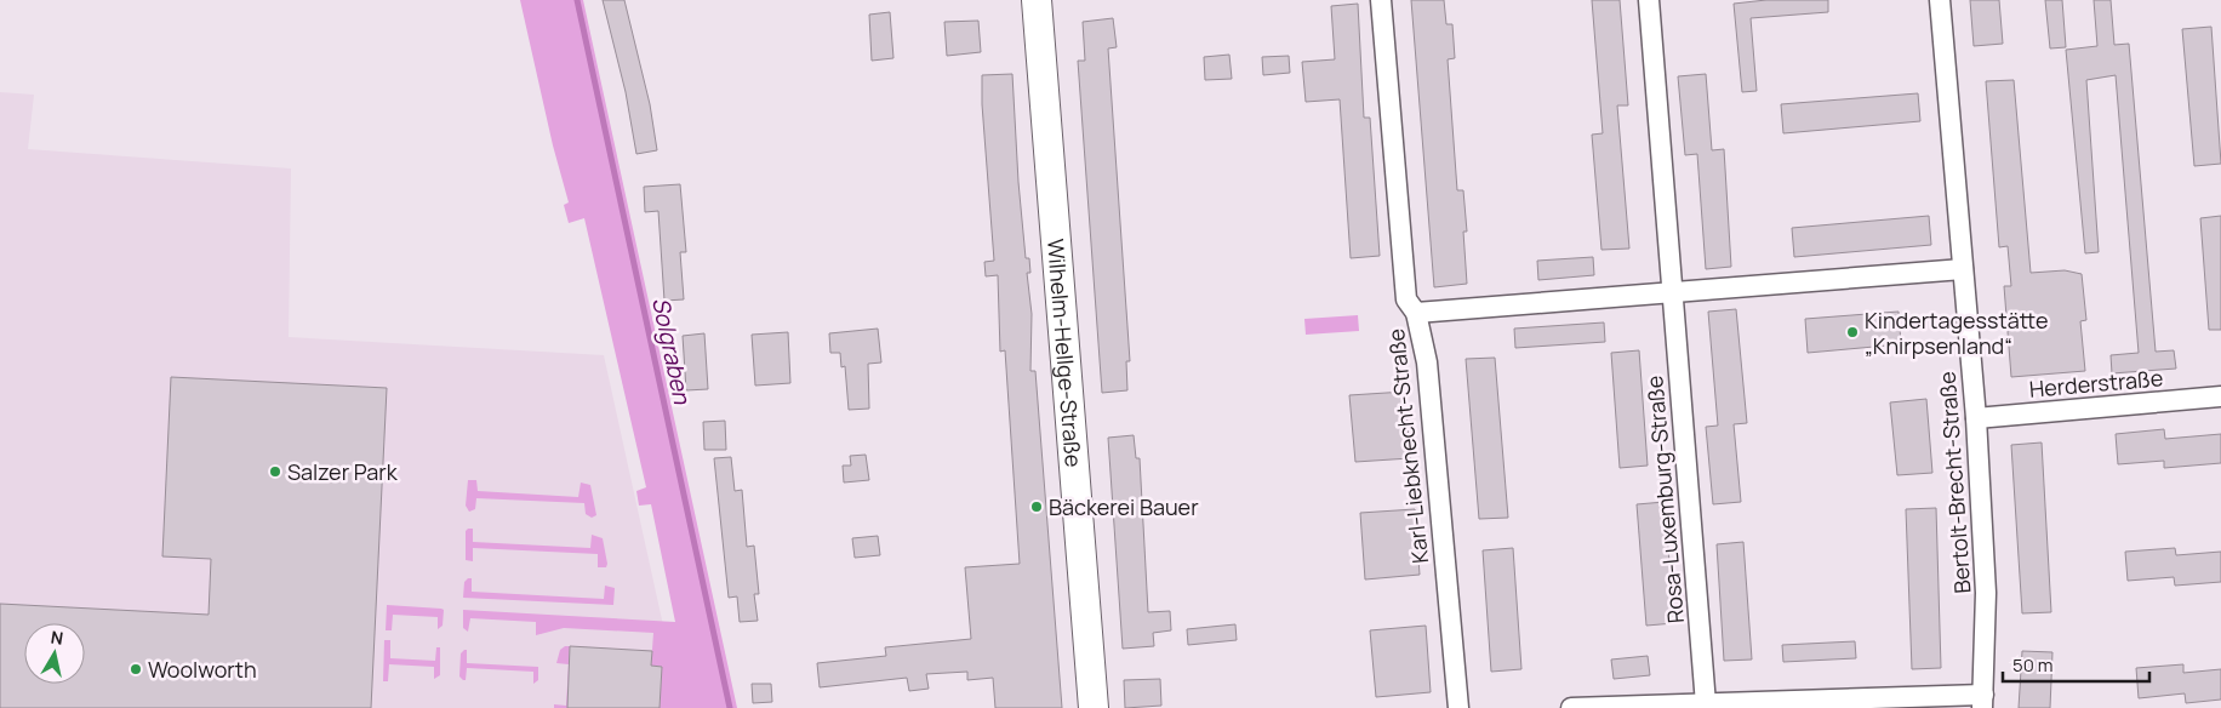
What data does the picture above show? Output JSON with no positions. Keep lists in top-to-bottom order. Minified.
{"streets":{"main road":["Wilhelm-Hellge-Straße"],"street":["Herderstraße","Karl-Liebknecht-Straße","Bertolt-Brecht-Straße","Rosa-Luxemburg-Straße"]},"crossings":[["Herderstraße","Bertolt-Brecht-Straße"]],"water":["Solgraben"],"places":["Kindertagesstätte „Knirpsenland“","Salzer Park","Bäckerei Bauer","Woolworth"],"scale_bar":"50 m","north":"top"}
